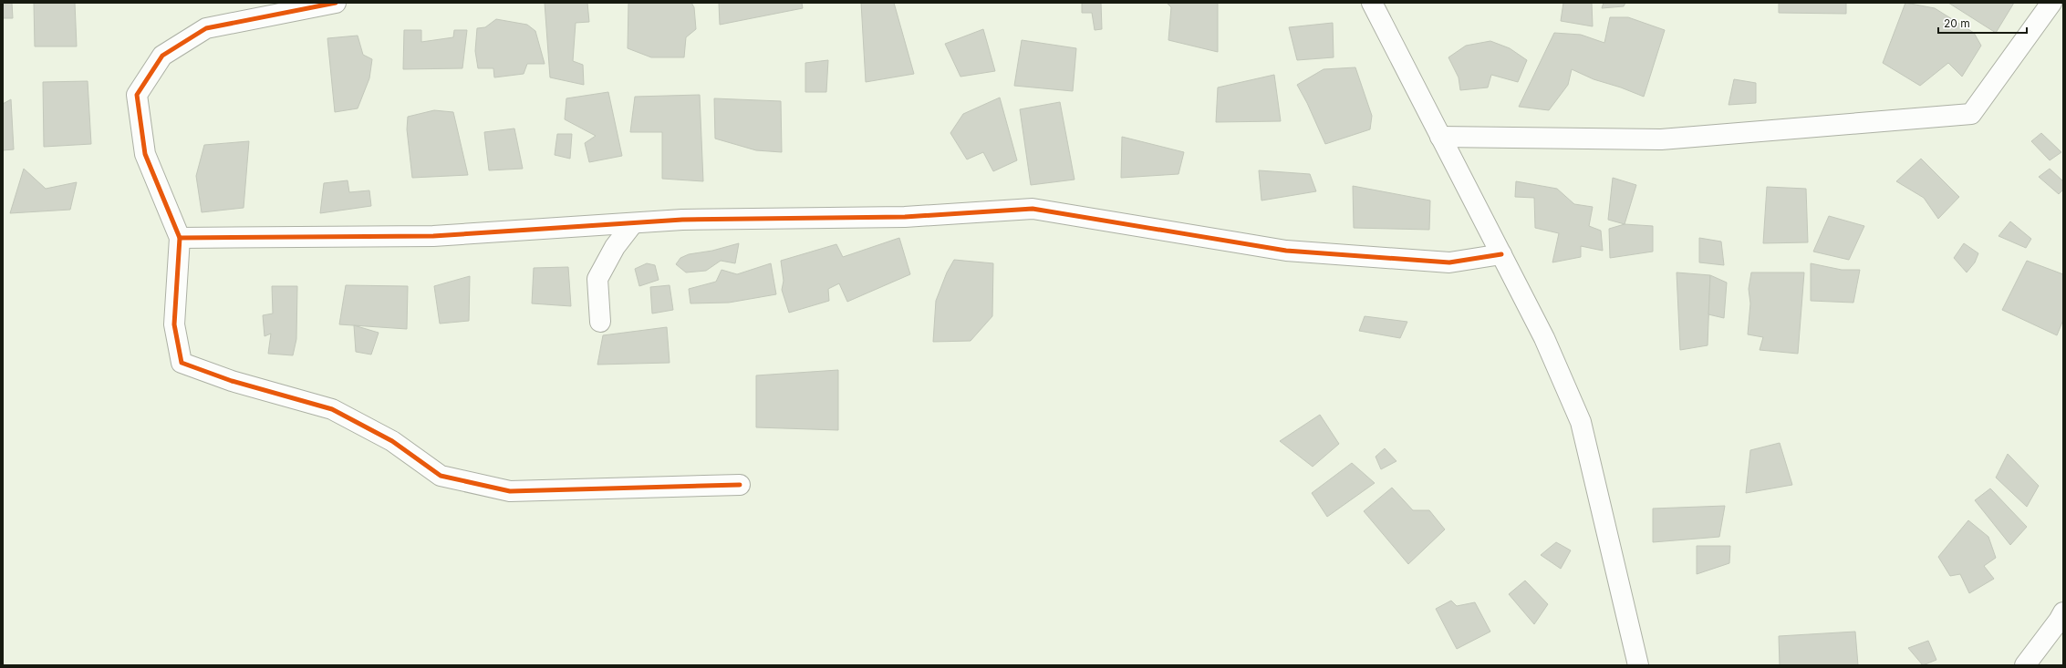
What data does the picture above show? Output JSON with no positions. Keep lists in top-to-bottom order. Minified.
{"scale_bar":"20 m"}
